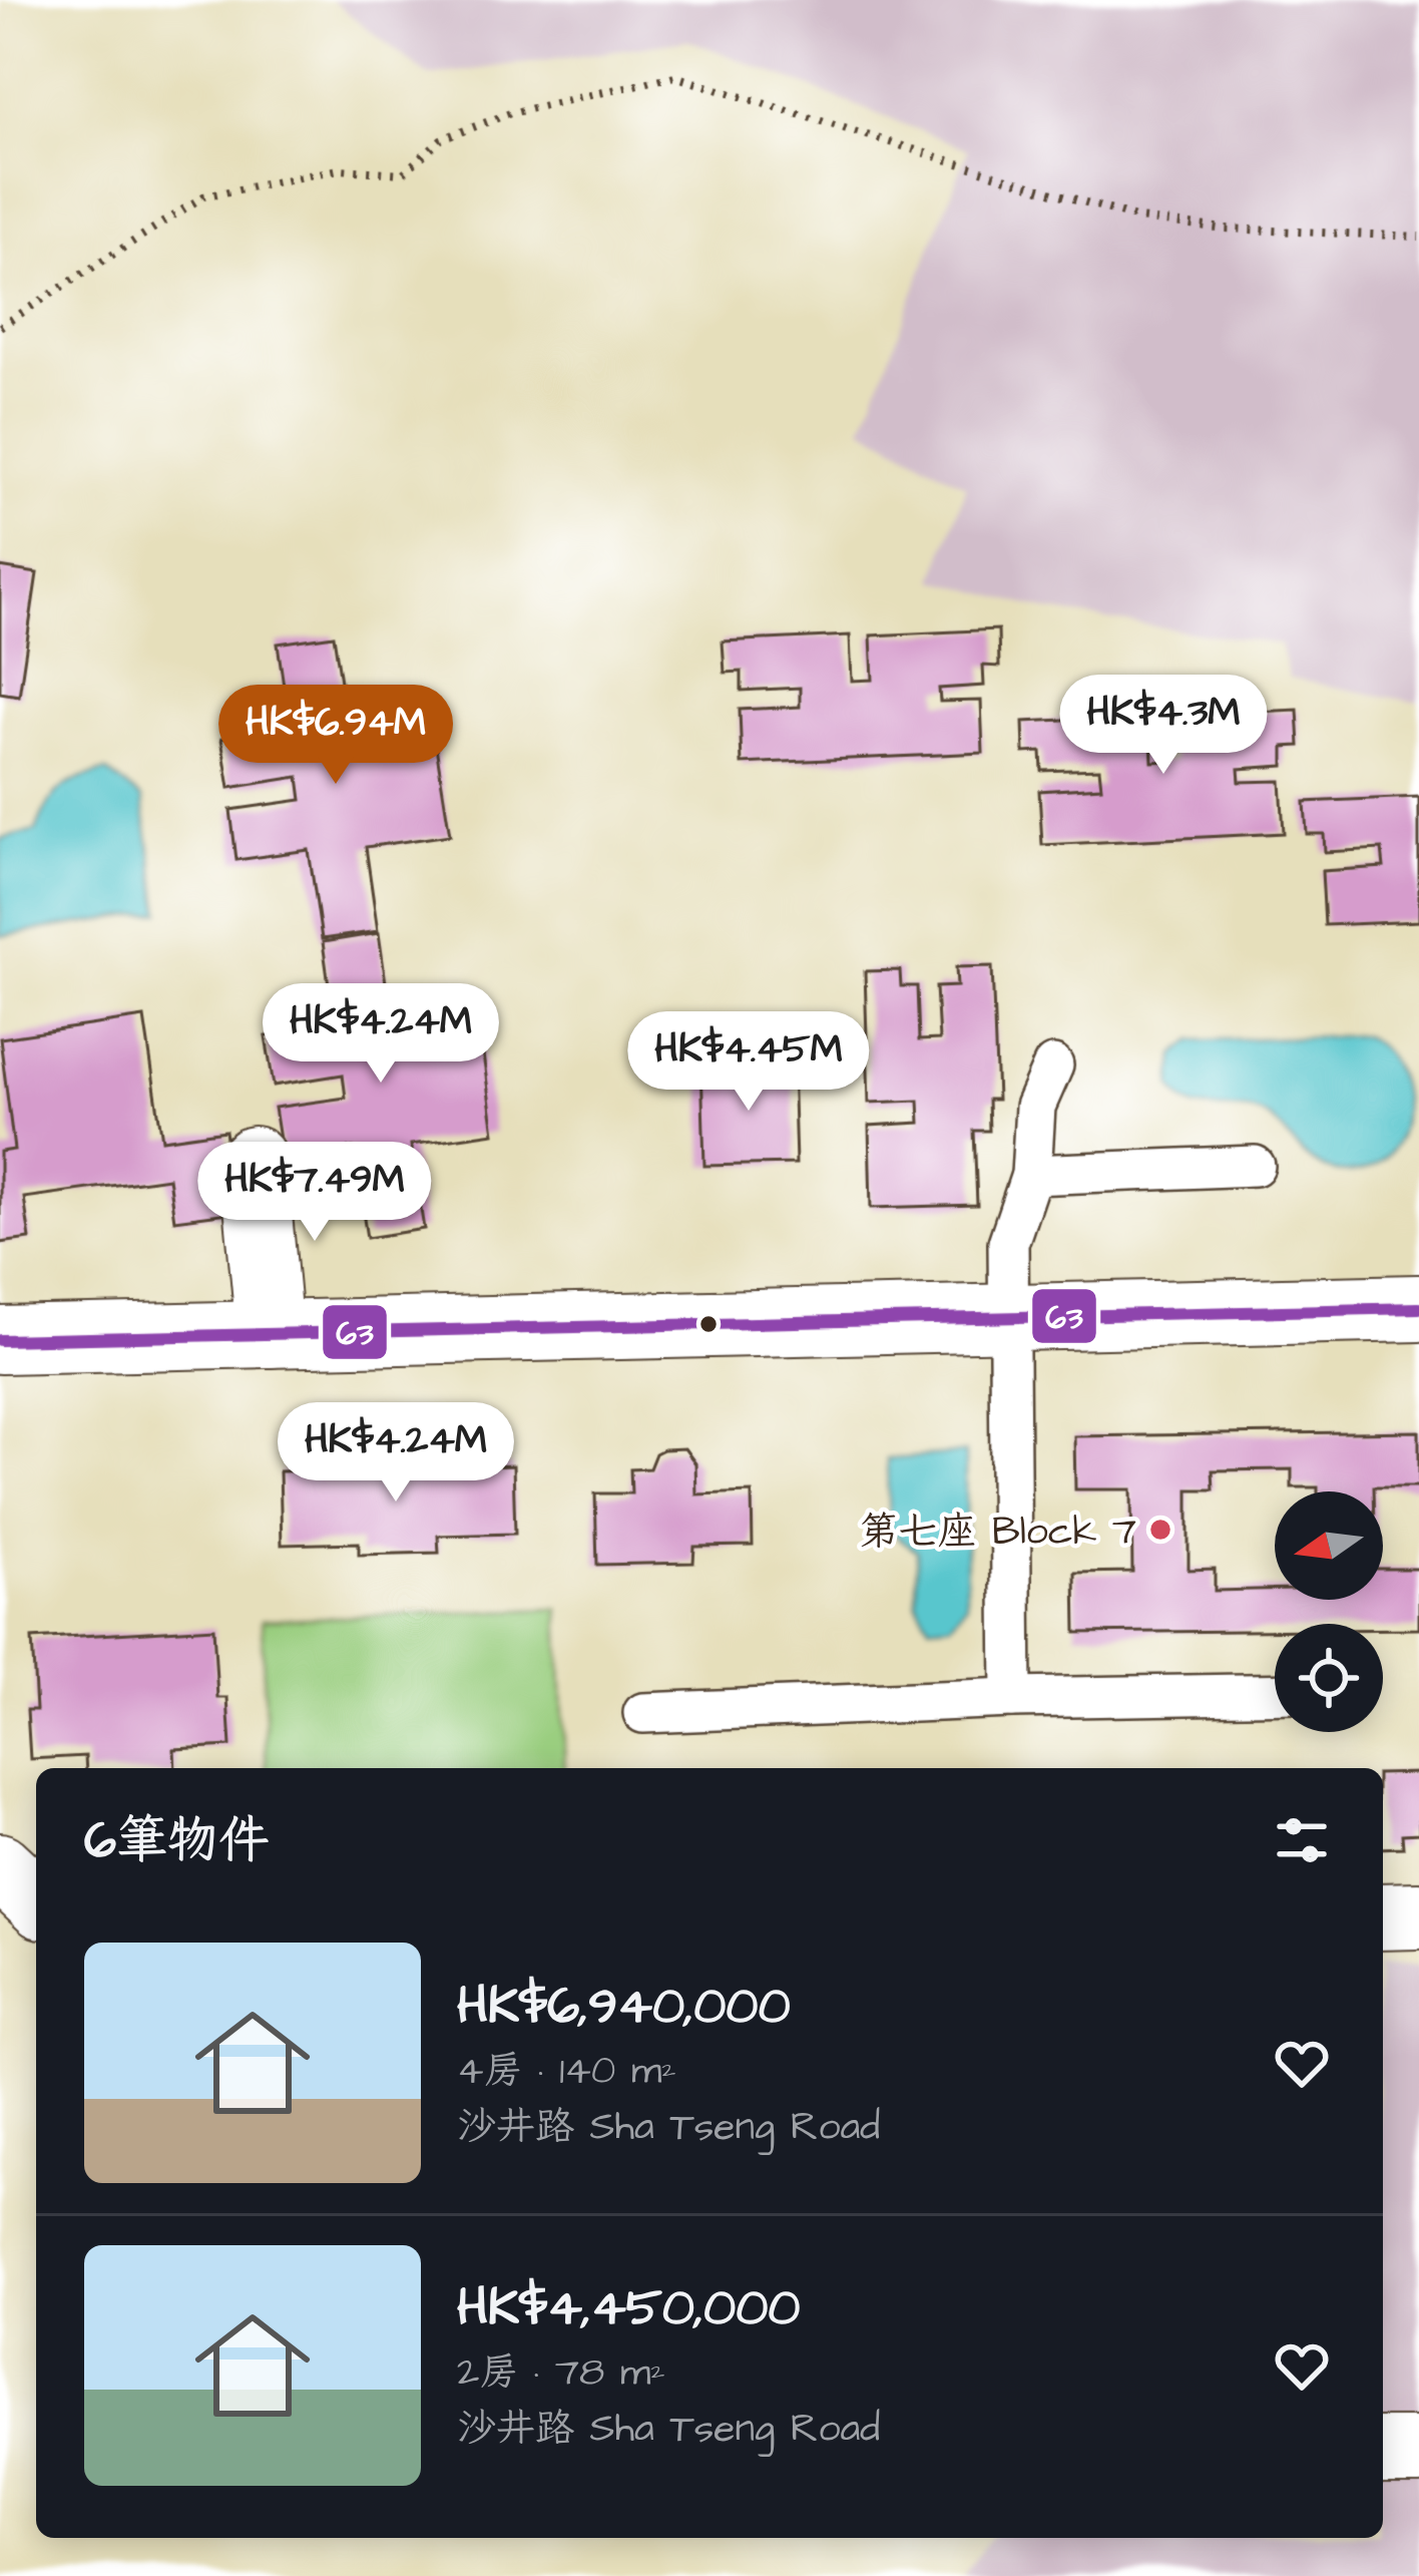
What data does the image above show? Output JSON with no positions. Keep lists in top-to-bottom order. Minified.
{"places":["第七座 Block 7"],"lines":["transit line 63"],"north":"left","page":{"price":["HK$4.3M","HK$6.94M","HK$4.24M","HK$4.45M","HK$7.49M","HK$4.24M"],"heading":"6筆物件","list":[{"name":"HK$6,940,000","note":"4房 · 140 m² · 沙井路 Sha Tseng Road"},{"name":"HK$4,450,000","note":"2房 · 78 m² · 沙井路 Sha Tseng Road"}]}}
